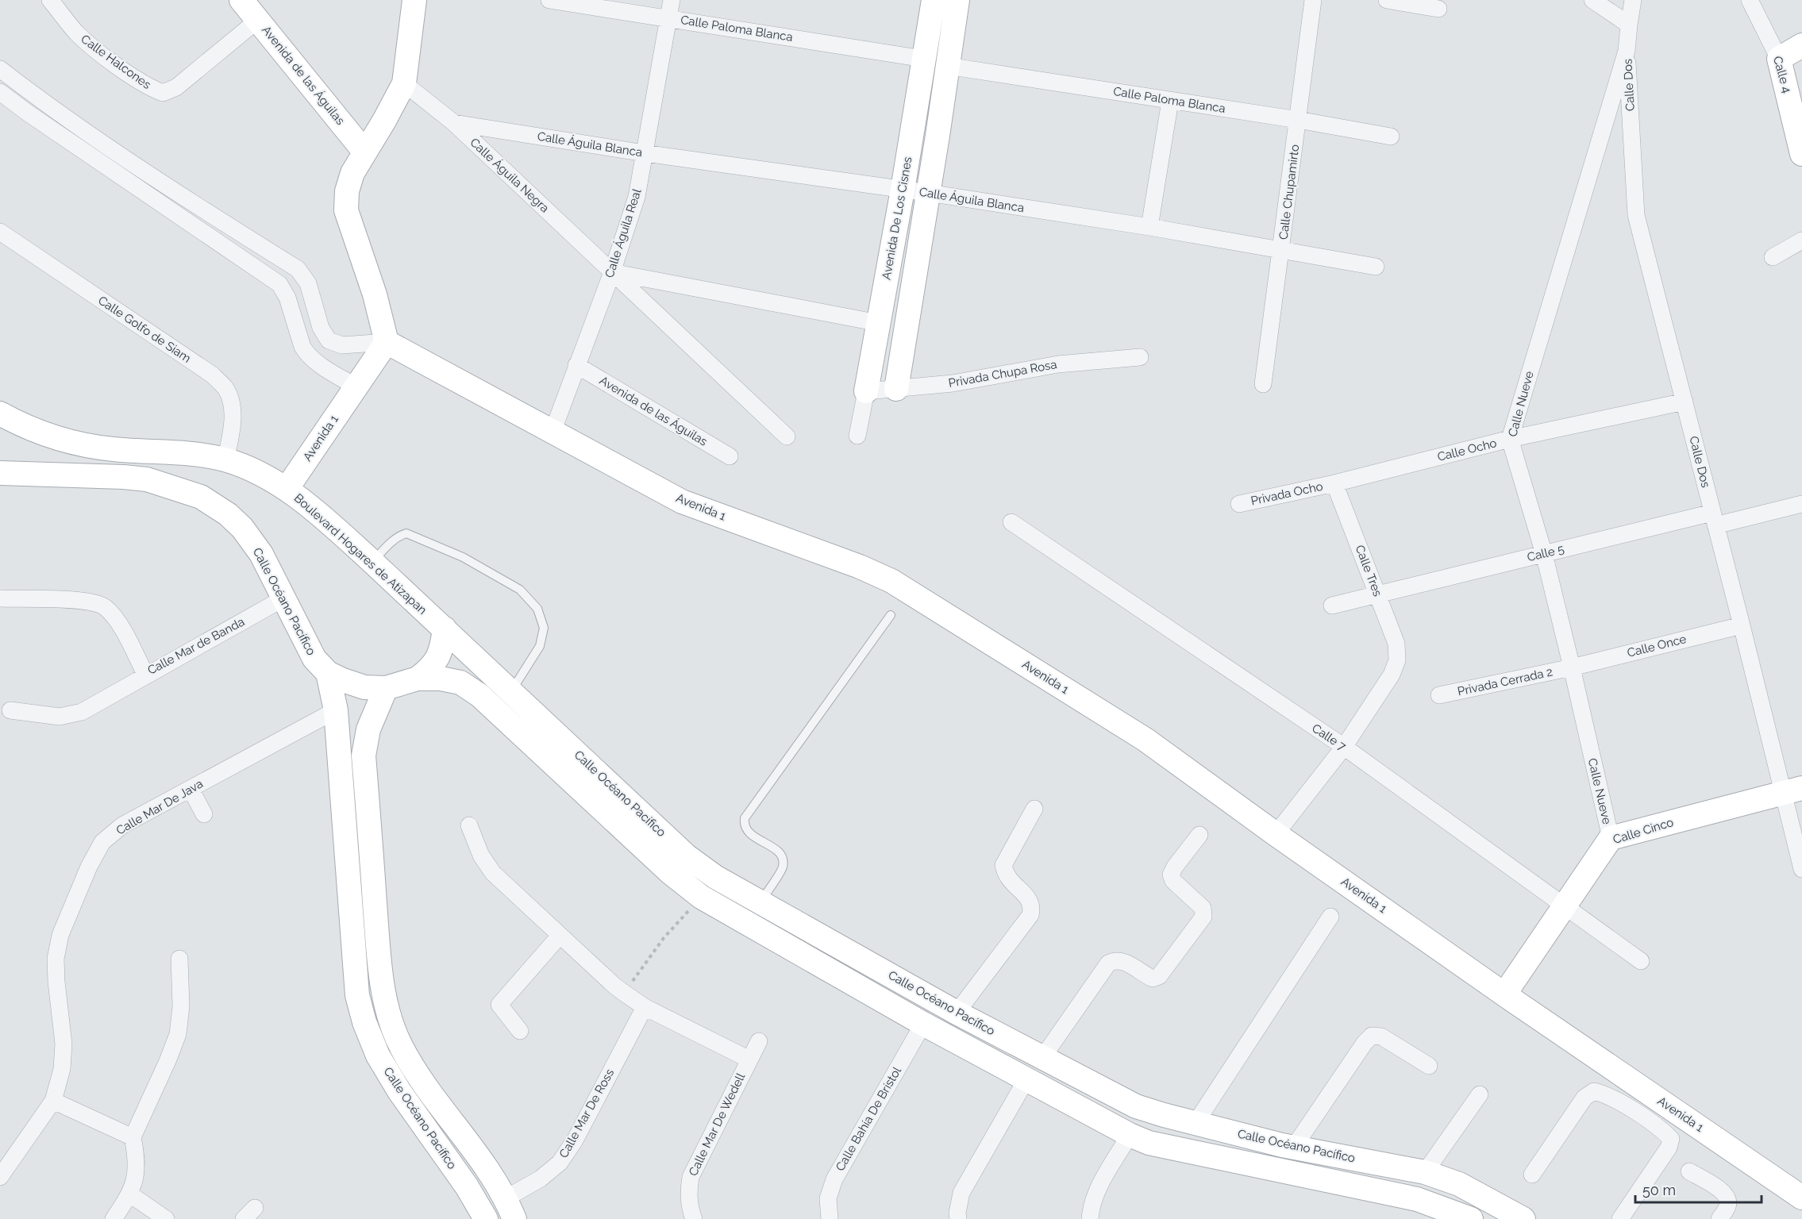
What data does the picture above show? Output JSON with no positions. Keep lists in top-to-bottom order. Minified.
{"streets":{"street":["Calle Paloma Blanca","Calle Halcones","Calle 4","Avenida de las Águilas","Calle Dos","Calle Águila Blanca","Calle Águila Negra","Calle Chupamirto","Avenida De Los Cisnes","Calle Águila Real","Calle Golfo de Siam","Privada Chupa Rosa","Calle Nueve","Avenida 1","Calle Ocho","Privada Ocho","Calle 5","Boulevard Hogares de Atizapan","Calle Tres","Calle Océano Pacífico","Calle Mar de Banda","Calle Once","Privada Cerrada 2","Calle 7","Calle Mar De Java","Calle Cinco","Calle Mar De Ross","Calle Bahía De Brístol","Calle Mar De Wedell"]},"crossings":[["Calle Paloma Blanca","Calle Chupamirto"],["Calle Paloma Blanca","Avenida De Los Cisnes"],["Calle Paloma Blanca","Calle Águila Real"],["Calle Halcones","Avenida de las Águilas"],["Avenida de las Águilas","Calle Águila Real"],["Calle Dos","Calle Nueve"],["Calle Dos","Calle Ocho"],["Calle Dos","Calle 5"],["Calle Dos","Calle Once"],["Calle Dos","Calle Cinco"],["Calle Águila Blanca","Calle Águila Negra"],["Calle Águila Blanca","Calle Chupamirto"],["Calle Águila Blanca","Avenida De Los Cisnes"],["Calle Águila Blanca","Calle Águila Real"],["Calle Águila Negra","Calle Águila Real"],["Avenida De Los Cisnes","Privada Chupa Rosa"],["Calle Águila Real","Avenida 1"],["Calle Golfo de Siam","Boulevard Hogares de Atizapan"],["Calle Nueve","Calle Ocho"],["Calle Nueve","Calle 5"],["Calle Nueve","Calle Once"],["Calle Nueve","Privada Cerrada 2"],["Calle Nueve","Calle Cinco"],["Avenida 1","Boulevard Hogares de Atizapan"],["Avenida 1","Calle Cinco"],["Calle Ocho","Privada Ocho"],["Calle Ocho","Calle Tres"],["Privada Ocho","Calle Tres"],["Calle 5","Calle Tres"],["Boulevard Hogares de Atizapan","Calle Océano Pacífico"],["Calle Tres","Calle 7"],["Calle Océano Pacífico","Calle Mar de Banda"],["Calle Océano Pacífico","Calle Mar De Java"],["Calle Océano Pacífico","Calle Mar De Ross"],["Calle Océano Pacífico","Calle Bahía De Brístol"],["Calle Once","Privada Cerrada 2"],["Calle 7","Calle Cinco"],["Calle Mar De Ross","Calle Mar De Wedell"]],"scale_bar":"50 m"}
